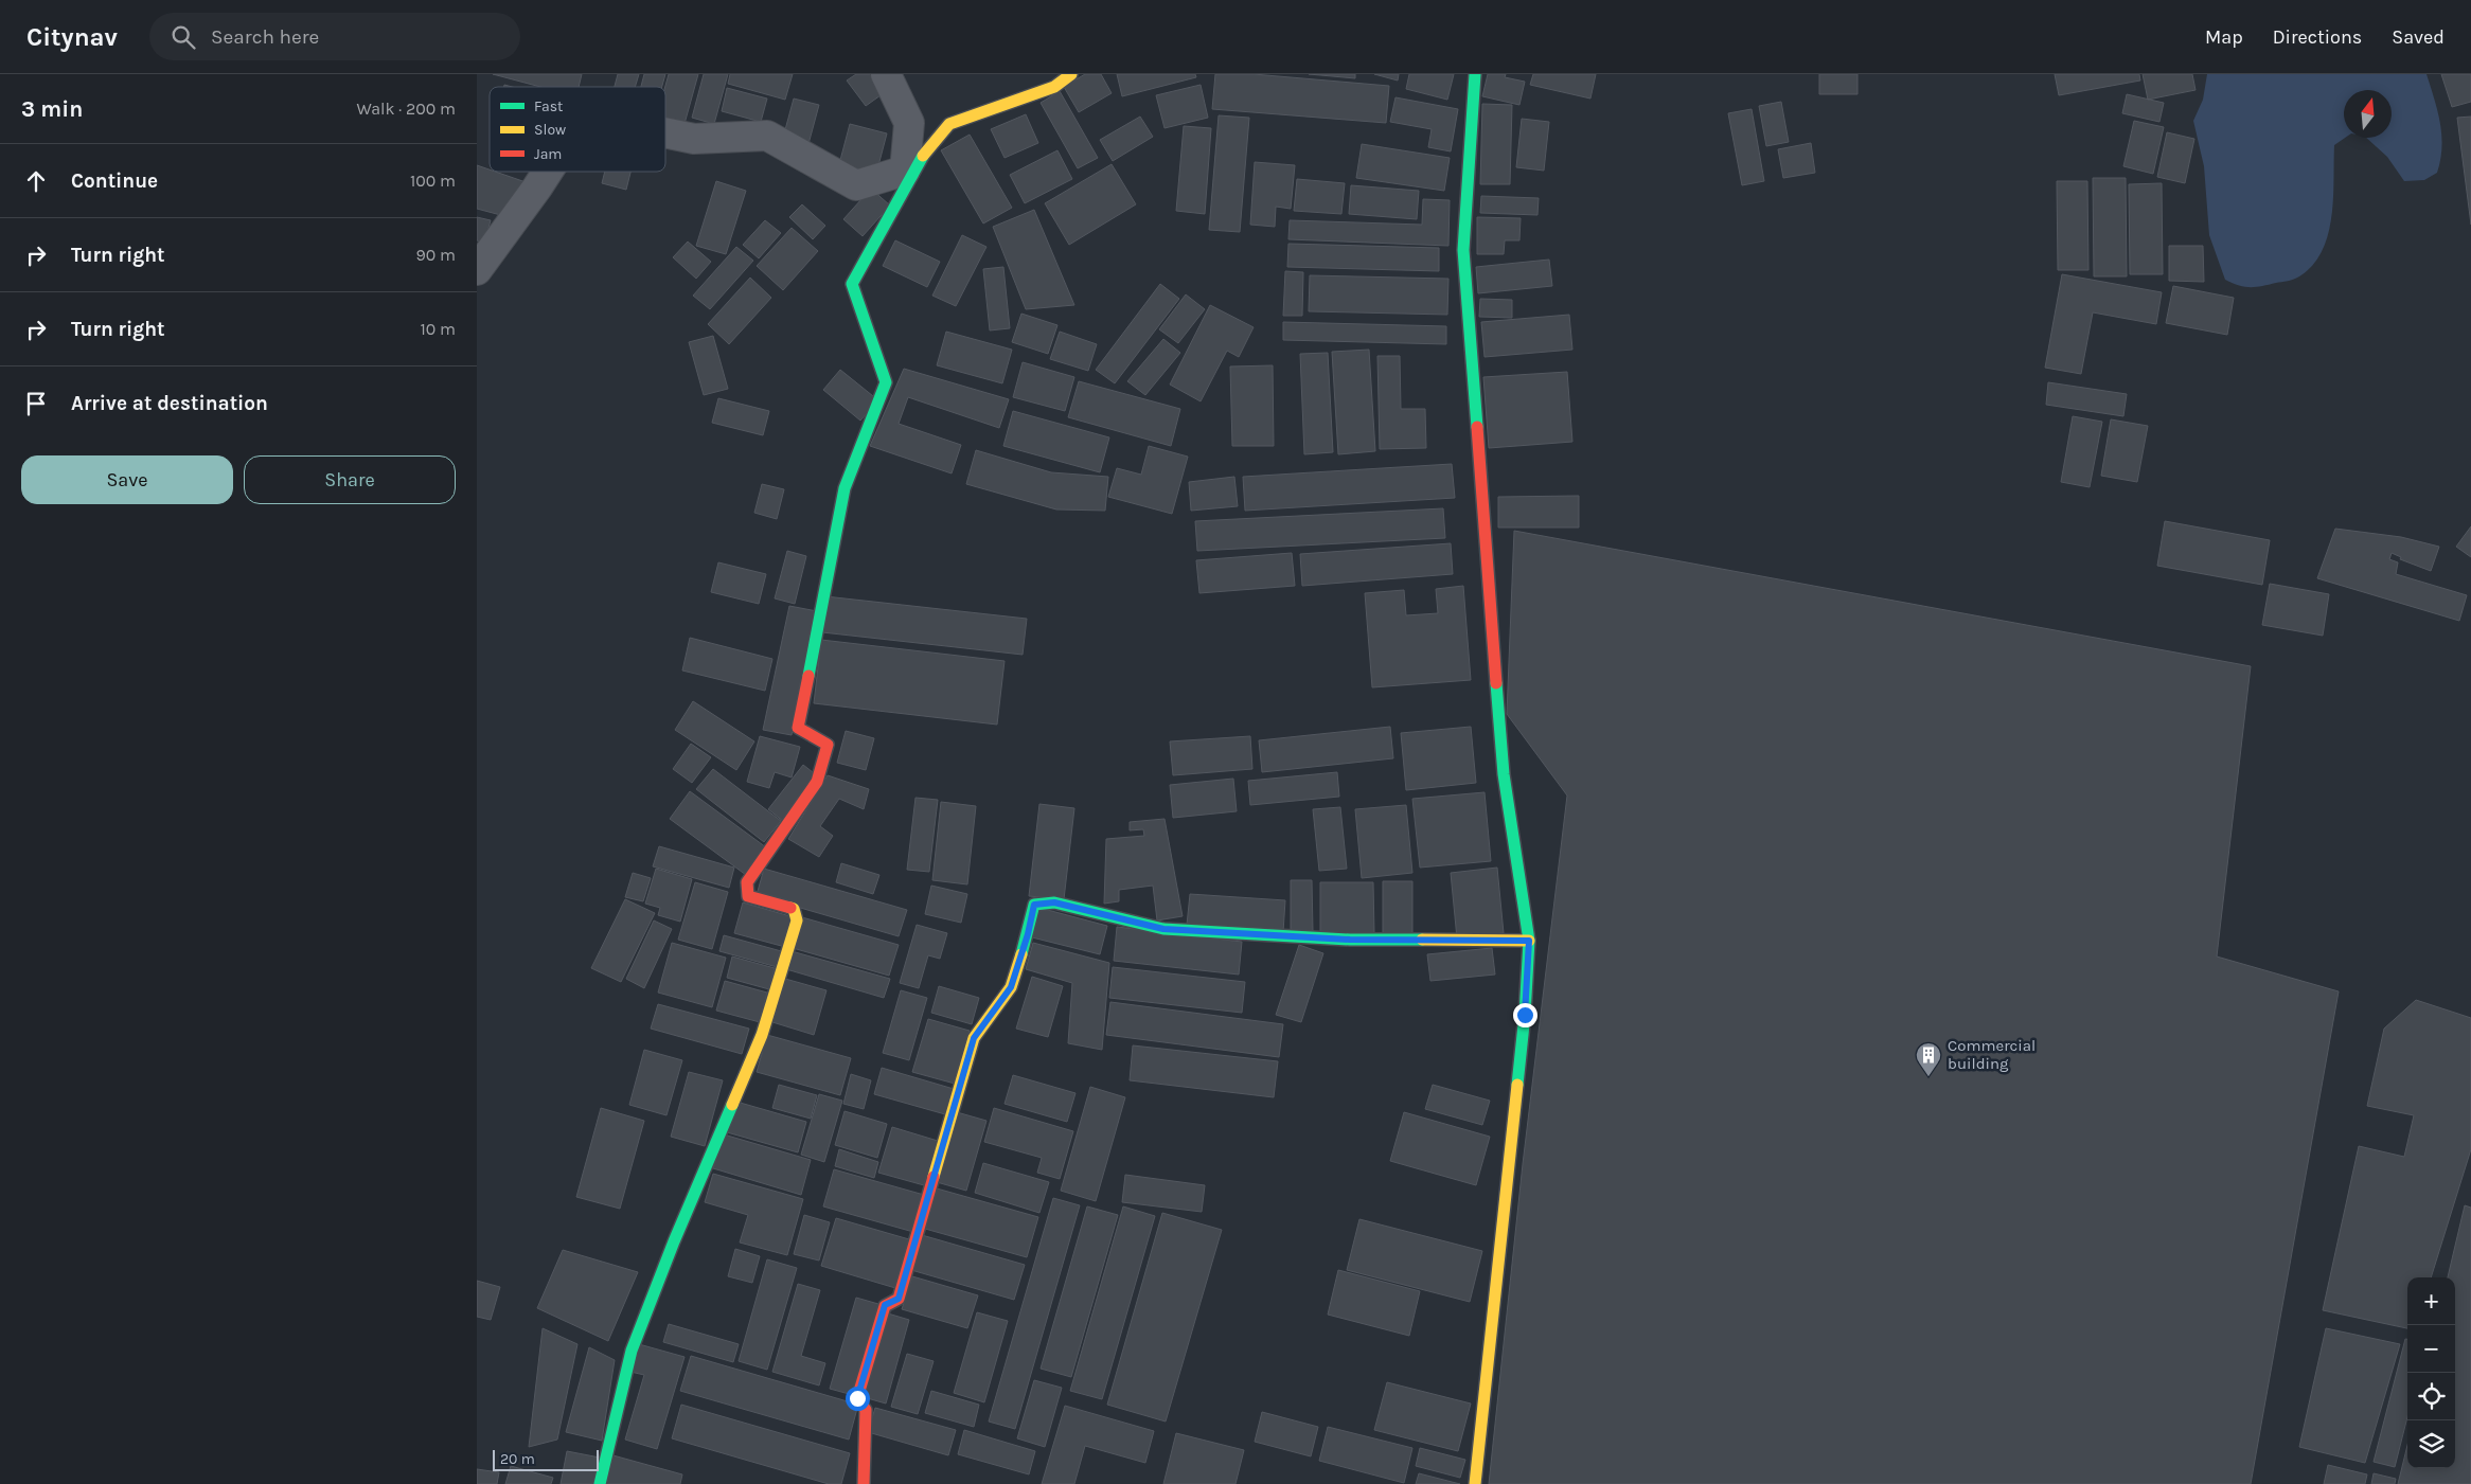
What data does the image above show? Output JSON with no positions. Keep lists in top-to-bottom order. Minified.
{"places":{"building":["Commercial building"]},"legend":["Fast","Slow","Jam"],"scale_bar":"20 m","north":"top","page":{"header":"Citynav","search":"Search here","nav":["Map","Directions","Saved"],"heading":["3 min","Walk · 200 m"],"list":[["Continue","100 m"],["Turn right","90 m"],["Turn right","10 m"],"Arrive at destination"],"buttons":["Save","Share"],"map_buttons":["+","−"],"scale":"20 m"}}
